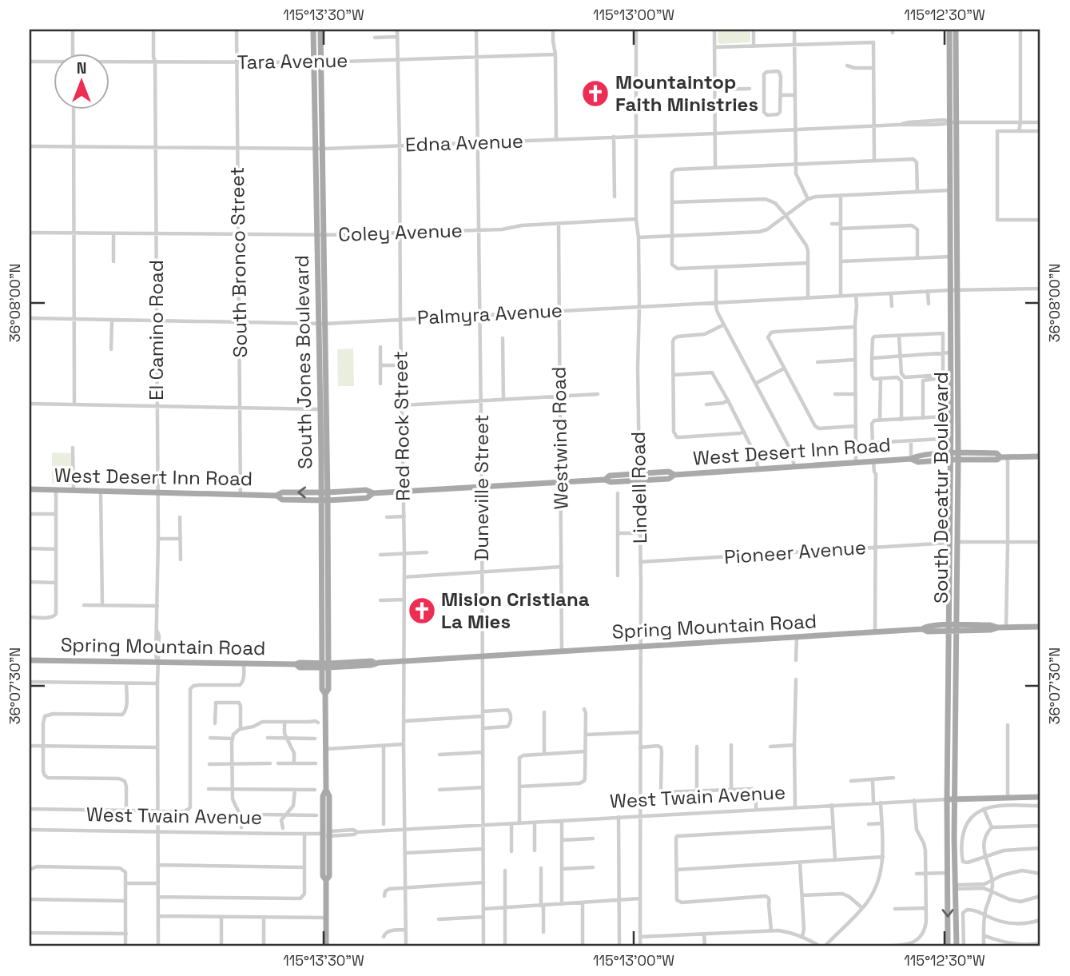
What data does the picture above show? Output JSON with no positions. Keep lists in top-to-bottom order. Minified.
{"streets":{"main road":["South Jones Boulevard","West Desert Inn Road","South Decatur Boulevard","Spring Mountain Road","West Twain Avenue"],"street":["Tara Avenue","Edna Avenue","Coley Avenue","South Bronco Street","Palmyra Avenue","El Camino Road","Red Rock Street","Westwind Road","Duneville Street","Lindell Road","Pioneer Avenue"]},"crossings":[["Tara Avenue","South Bronco Street"],["Tara Avenue","El Camino Road"],["Tara Avenue","South Jones Boulevard"],["Tara Avenue","Red Rock Street"],["Tara Avenue","Duneville Street"],["Edna Avenue","South Bronco Street"],["Edna Avenue","El Camino Road"],["Edna Avenue","South Jones Boulevard"],["Edna Avenue","Red Rock Street"],["Edna Avenue","Duneville Street"],["Edna Avenue","Lindell Road"],["Edna Avenue","South Decatur Boulevard"],["Coley Avenue","South Bronco Street"],["Coley Avenue","El Camino Road"],["Coley Avenue","South Jones Boulevard"],["Coley Avenue","Red Rock Street"],["Coley Avenue","Westwind Road"],["Coley Avenue","Duneville Street"],["Coley Avenue","Lindell Road"],["South Bronco Street","Palmyra Avenue"],["South Bronco Street","West Desert Inn Road"],["Palmyra Avenue","El Camino Road"],["Palmyra Avenue","South Jones Boulevard"],["Palmyra Avenue","Red Rock Street"],["Palmyra Avenue","Westwind Road"],["Palmyra Avenue","Duneville Street"],["Palmyra Avenue","Lindell Road"],["Palmyra Avenue","South Decatur Boulevard"],["El Camino Road","West Desert Inn Road"],["El Camino Road","Spring Mountain Road"],["El Camino Road","West Twain Avenue"],["South Jones Boulevard","West Desert Inn Road"],["South Jones Boulevard","Spring Mountain Road"],["South Jones Boulevard","West Twain Avenue"],["Red Rock Street","West Desert Inn Road"],["Red Rock Street","Spring Mountain Road"],["Red Rock Street","West Twain Avenue"],["Westwind Road","West Desert Inn Road"],["Westwind Road","Spring Mountain Road"],["West Desert Inn Road","Duneville Street"],["West Desert Inn Road","Lindell Road"],["West Desert Inn Road","South Decatur Boulevard"],["Duneville Street","Spring Mountain Road"],["Duneville Street","West Twain Avenue"],["Lindell Road","Pioneer Avenue"],["Lindell Road","Spring Mountain Road"],["Lindell Road","West Twain Avenue"],["South Decatur Boulevard","Pioneer Avenue"],["South Decatur Boulevard","Spring Mountain Road"],["South Decatur Boulevard","West Twain Avenue"]],"places":{"church":["Mountaintop Faith Ministries","Mision Cristiana La Mies"]},"north":"top","coordinates":["115°13'30\"W","115°13'00\"W","115°12'30\"W","36°08'00\"N","36°07'30\"N"]}
